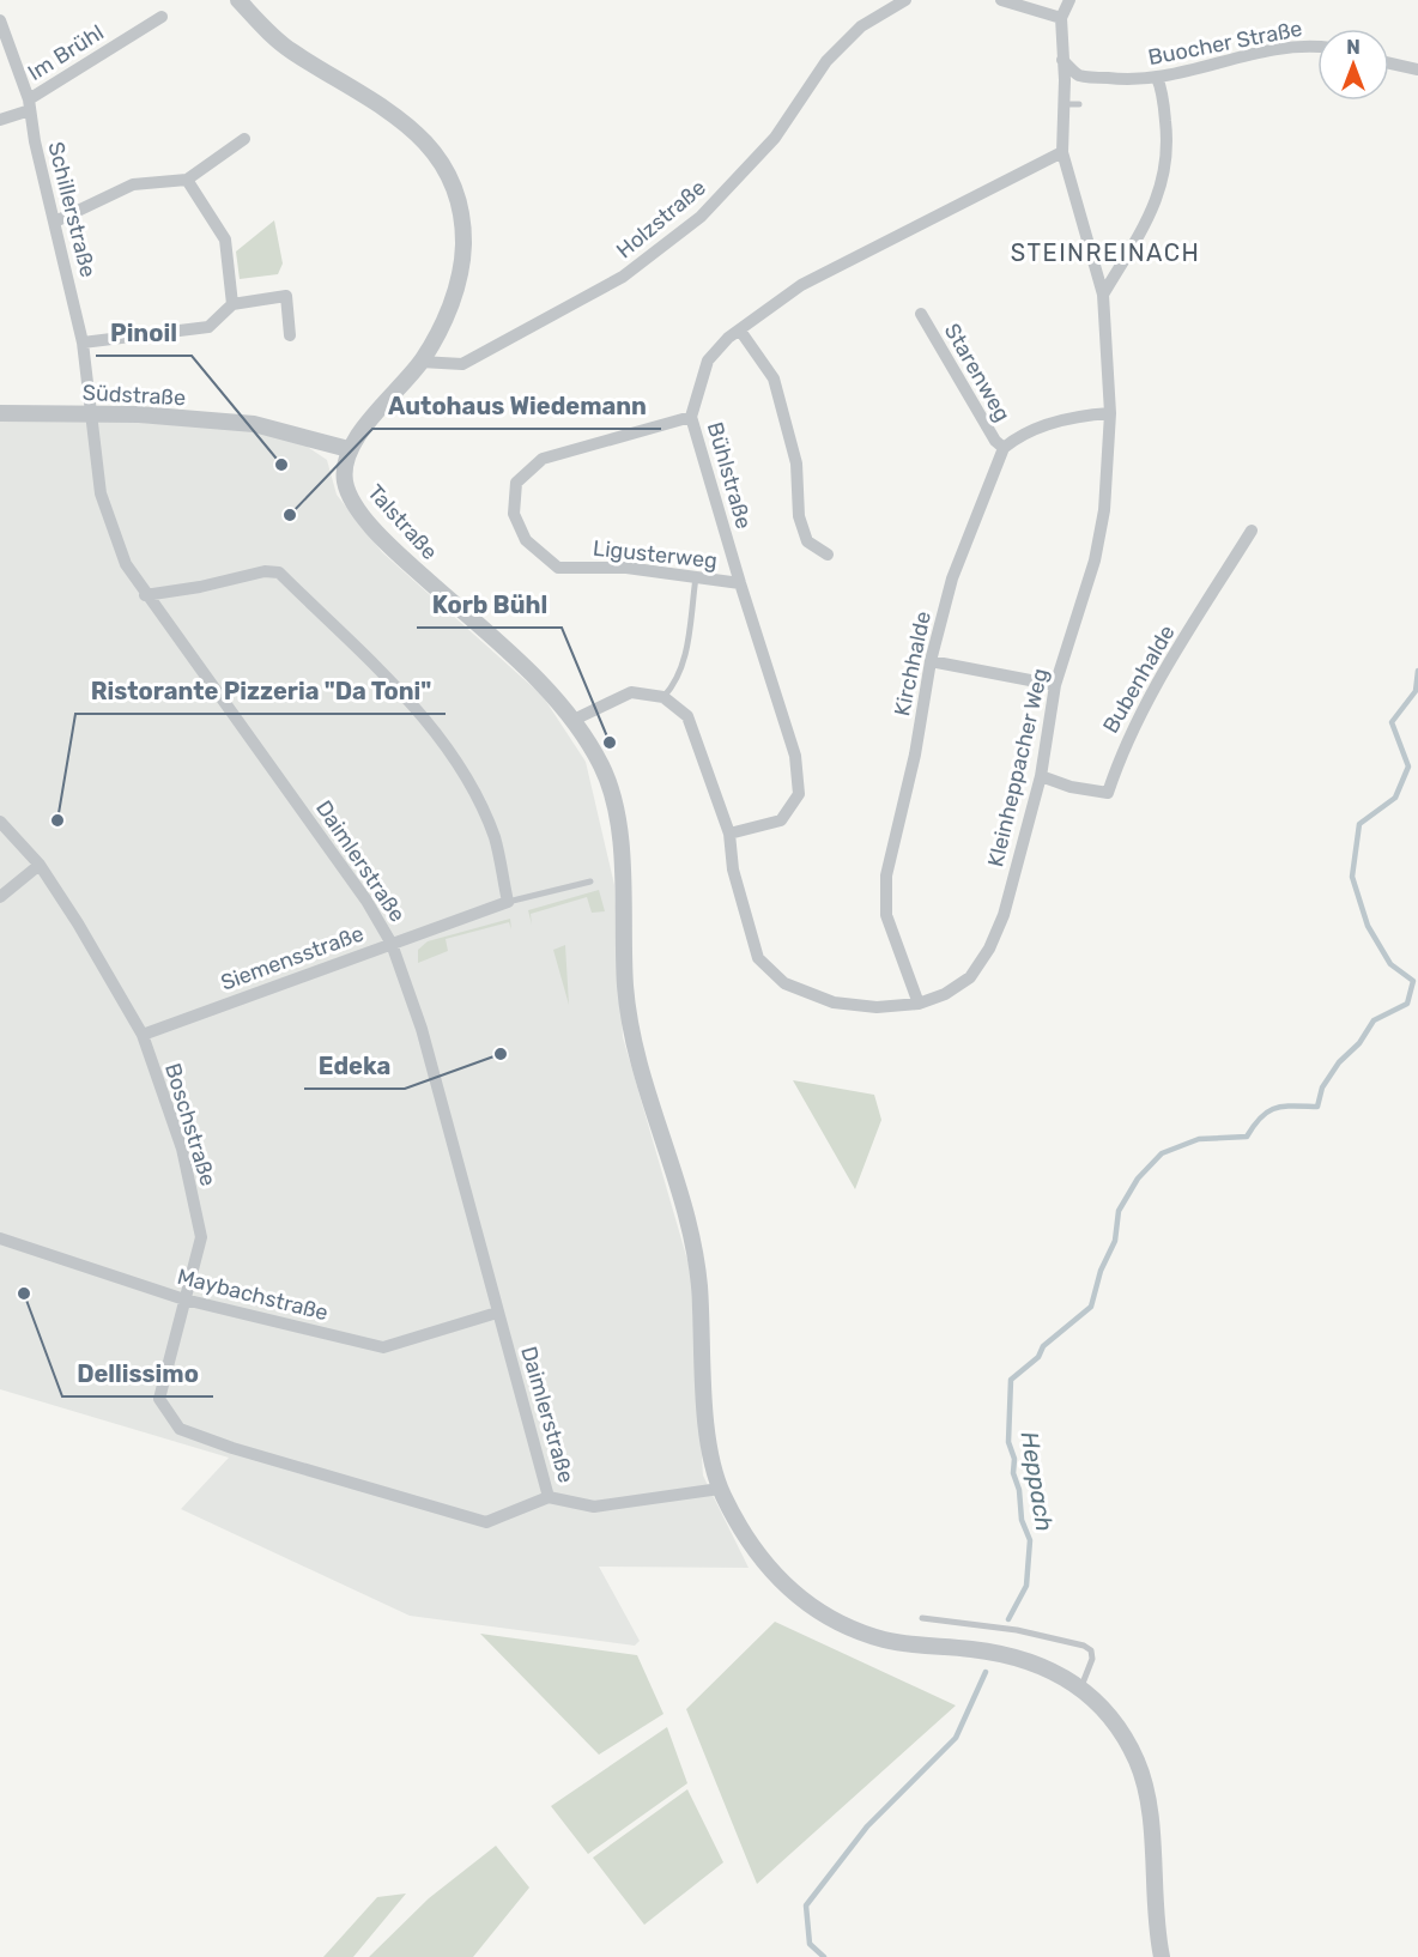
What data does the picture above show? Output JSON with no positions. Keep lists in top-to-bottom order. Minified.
{"streets":{"street":["Buocher Straße","Im Brühl","Schillerstraße","Holzstraße","Starenweg","Südstraße","Bühlstraße","Talstraße","Ligusterweg","Kirchhalde","Bubenhalde","Kleinheppacher Weg","Daimlerstraße","Siemensstraße","Boschstraße","Maybachstraße"]},"crossings":[["Buocher Straße","Kleinheppacher Weg"],["Im Brühl","Schillerstraße"],["Schillerstraße","Südstraße"],["Schillerstraße","Daimlerstraße"],["Starenweg","Kirchhalde"],["Südstraße","Talstraße"],["Südstraße","Daimlerstraße"],["Bühlstraße","Ligusterweg"],["Bühlstraße","Kleinheppacher Weg"],["Talstraße","Daimlerstraße"],["Kirchhalde","Kleinheppacher Weg"],["Bubenhalde","Kleinheppacher Weg"],["Daimlerstraße","Siemensstraße"],["Daimlerstraße","Boschstraße"],["Daimlerstraße","Maybachstraße"],["Siemensstraße","Boschstraße"],["Boschstraße","Maybachstraße"]],"districts":["STEINREINACH"],"water":["Heppach"],"places":["Pinoil","Autohaus Wiedemann","Korb Bühl","Ristorante Pizzeria \"Da Toni\"","Edeka","Dellissimo"],"north":"top"}
